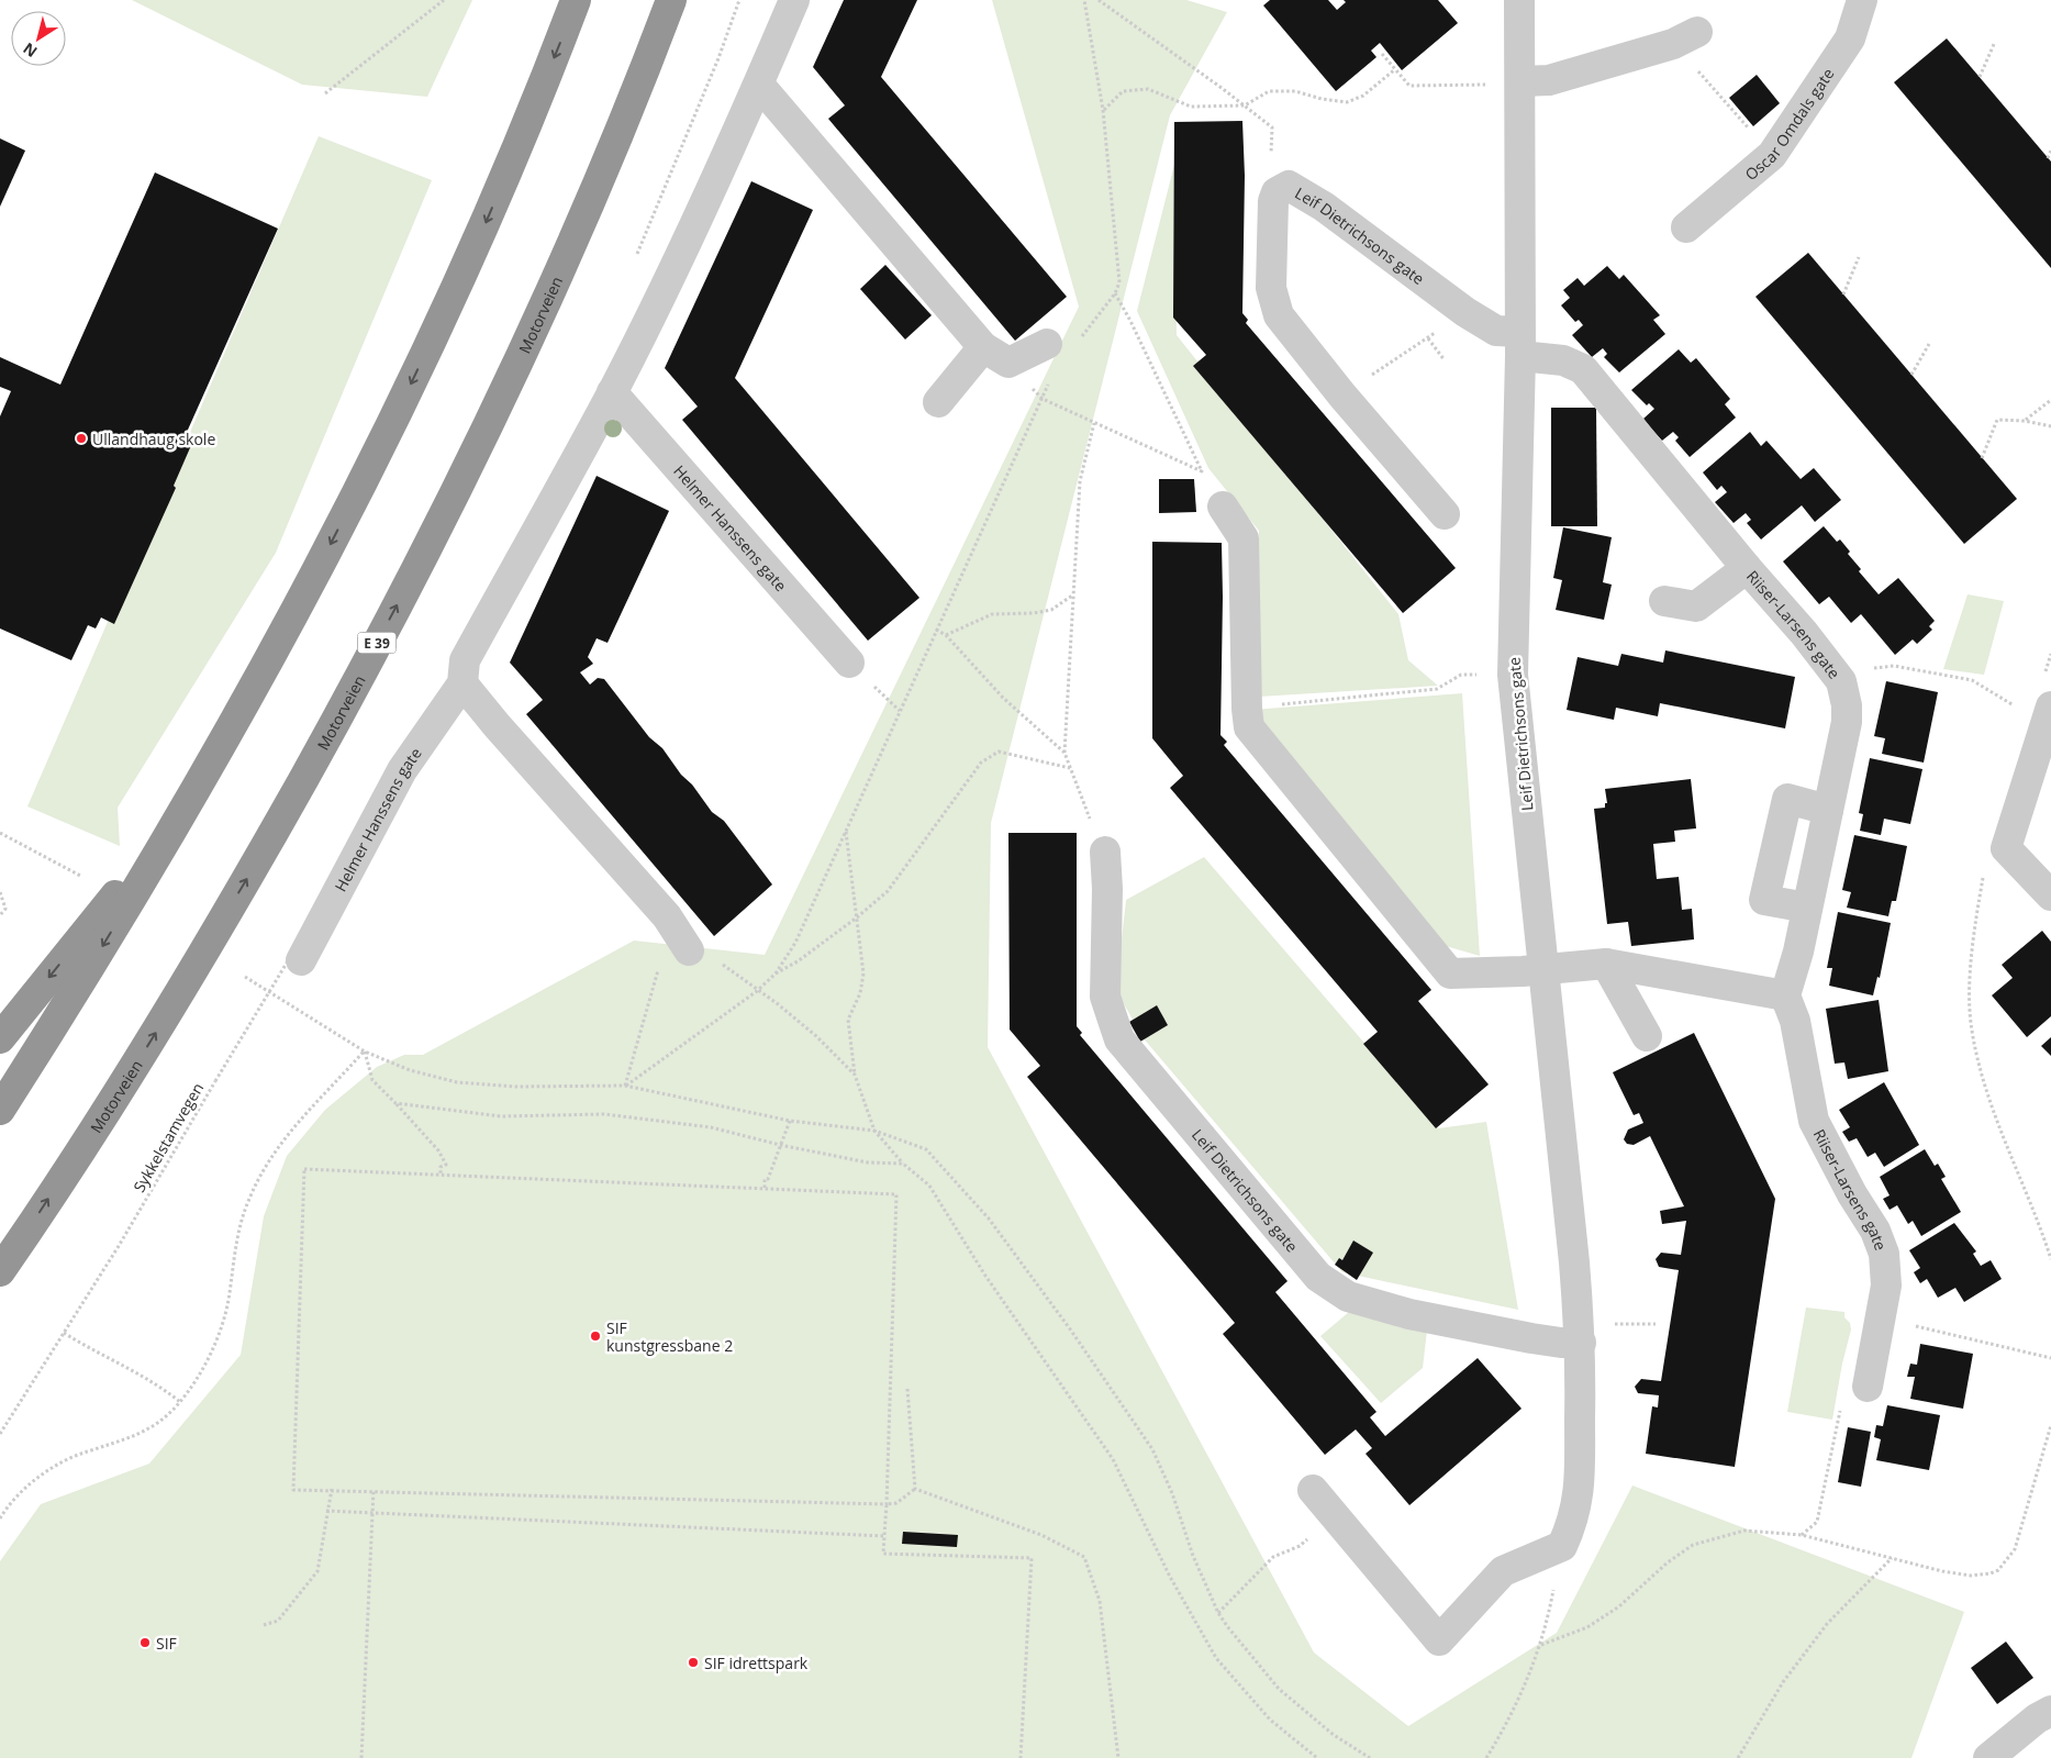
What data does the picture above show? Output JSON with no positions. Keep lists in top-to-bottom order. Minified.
{"streets":{"highway":["Motorveien","E 39"],"street":["Oscar Omdals gate","Leif Dietrichsons gate","Helmer Hanssens gate","Riiser-Larsens gate"],"path":["Sykkelstamvegen"]},"crossings":[["Leif Dietrichsons gate","Riiser-Larsens gate"],["Helmer Hanssens gate","Sykkelstamvegen"]],"places":["Ullandhaug skole","SIF kunstgressbane 2","SIF","SIF idrettspark"],"north":"bottom left"}
